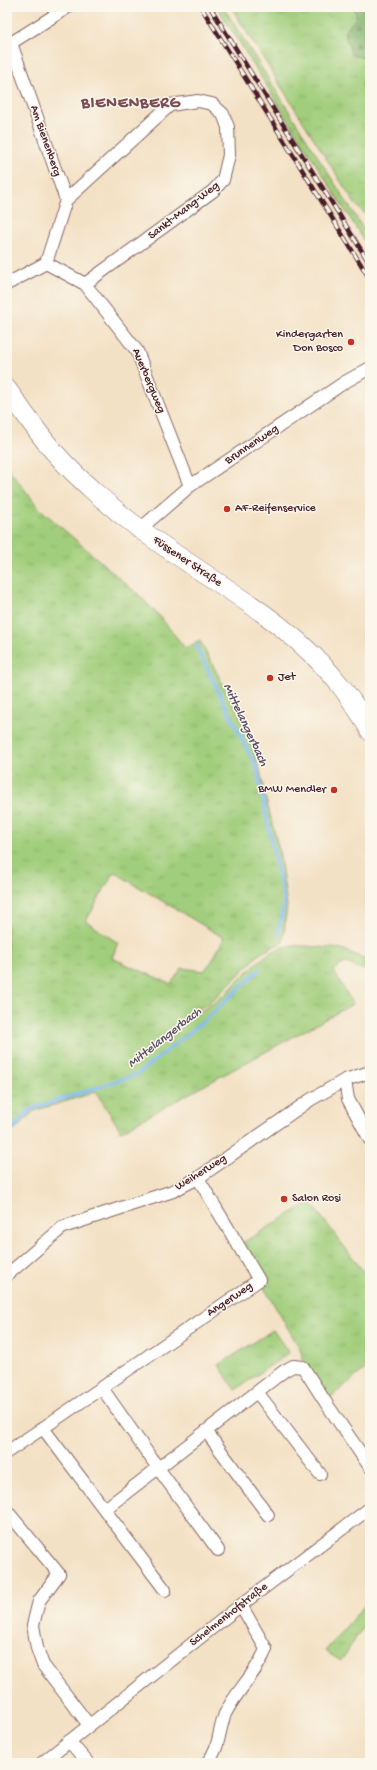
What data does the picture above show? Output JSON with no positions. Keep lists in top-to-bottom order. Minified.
{"streets":{"main road":["Füssener Straße"],"street":["Am Bienenberg","Sankt-Mang-Weg","Auerbergweg","Brunnenweg","Weiherweg","Angerweg","Schelmenhofstraße"]},"crossings":[["Am Bienenberg","Sankt-Mang-Weg"],["Sankt-Mang-Weg","Auerbergweg"],["Auerbergweg","Brunnenweg"],["Brunnenweg","Füssener Straße"],["Weiherweg","Angerweg"]],"districts":["BIENENBERG"],"water":["Mittelangerbach"],"places":["Kindergarten Don Bosco","AF-Reifenservice","Jet","BMW Mendler","Salon Rosi"]}
